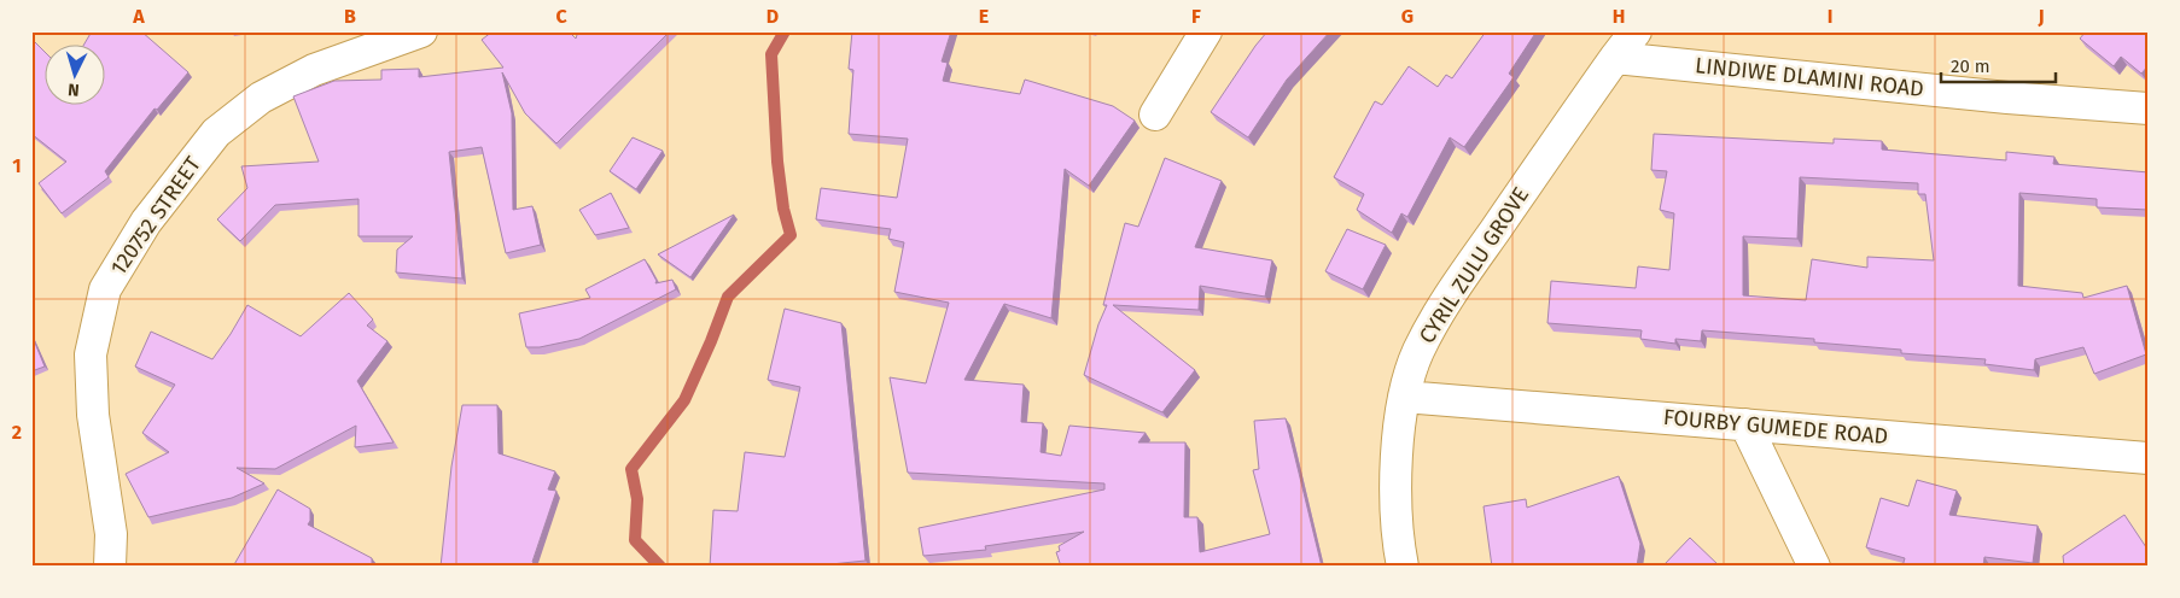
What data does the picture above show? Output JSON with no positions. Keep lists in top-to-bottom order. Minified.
{"streets":{"street":["LINDIWE DLAMINI ROAD","120752 STREET","CYRIL ZULU GROVE","FOURBY GUMEDE ROAD"]},"crossings":[["LINDIWE DLAMINI ROAD","CYRIL ZULU GROVE"],["CYRIL ZULU GROVE","FOURBY GUMEDE ROAD"]],"scale_bar":"20 m","north":"bottom","grid":{"columns":["A","B","C","D","E","F","G","H","I","J"],"rows":["1","2"]}}
